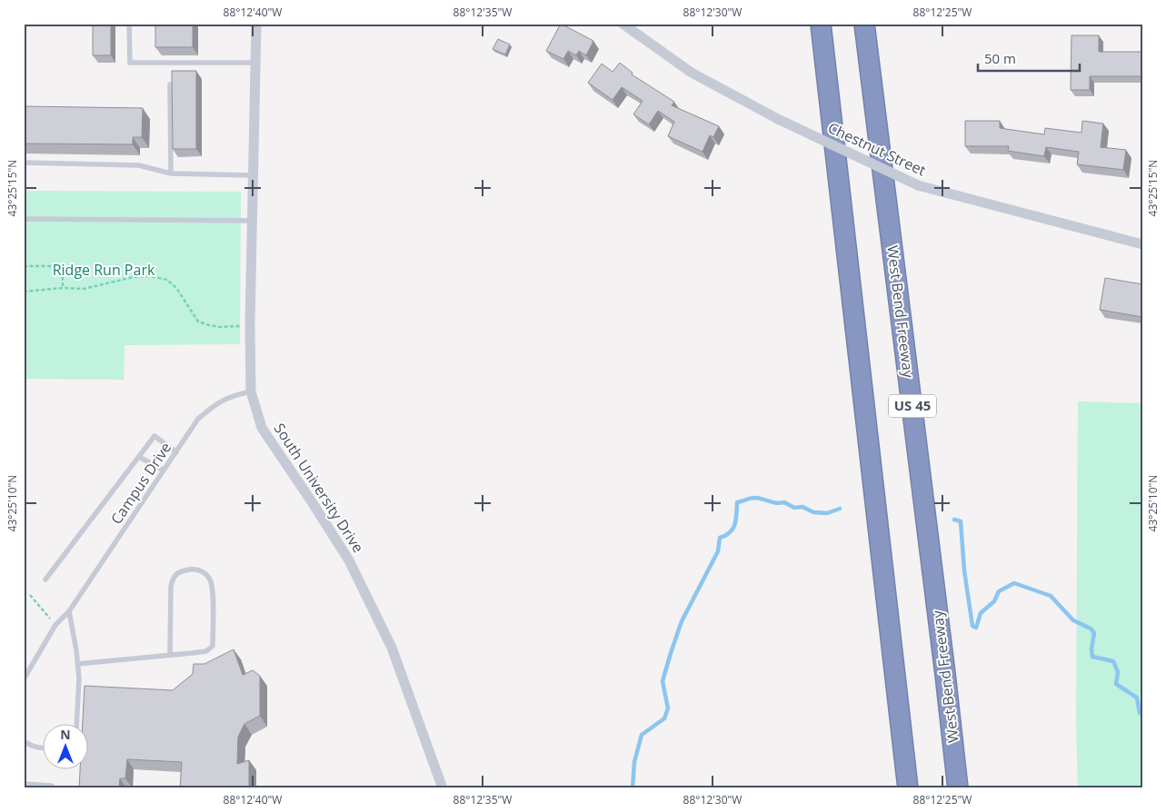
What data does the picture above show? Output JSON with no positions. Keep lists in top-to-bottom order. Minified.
{"streets":{"highway":["West Bend Freeway","US 45"],"street":["Chestnut Street","South University Drive"],"lane":["Campus Drive"]},"crossings":[["Campus Drive","South University Drive"]],"parks":["Ridge Run Park"],"scale_bar":"50 m","north":"top","coordinates":["88°12'40\"W","88°12'35\"W","88°12'30\"W","88°12'25\"W","43°25'15\"N","43°25'10\"N"]}
